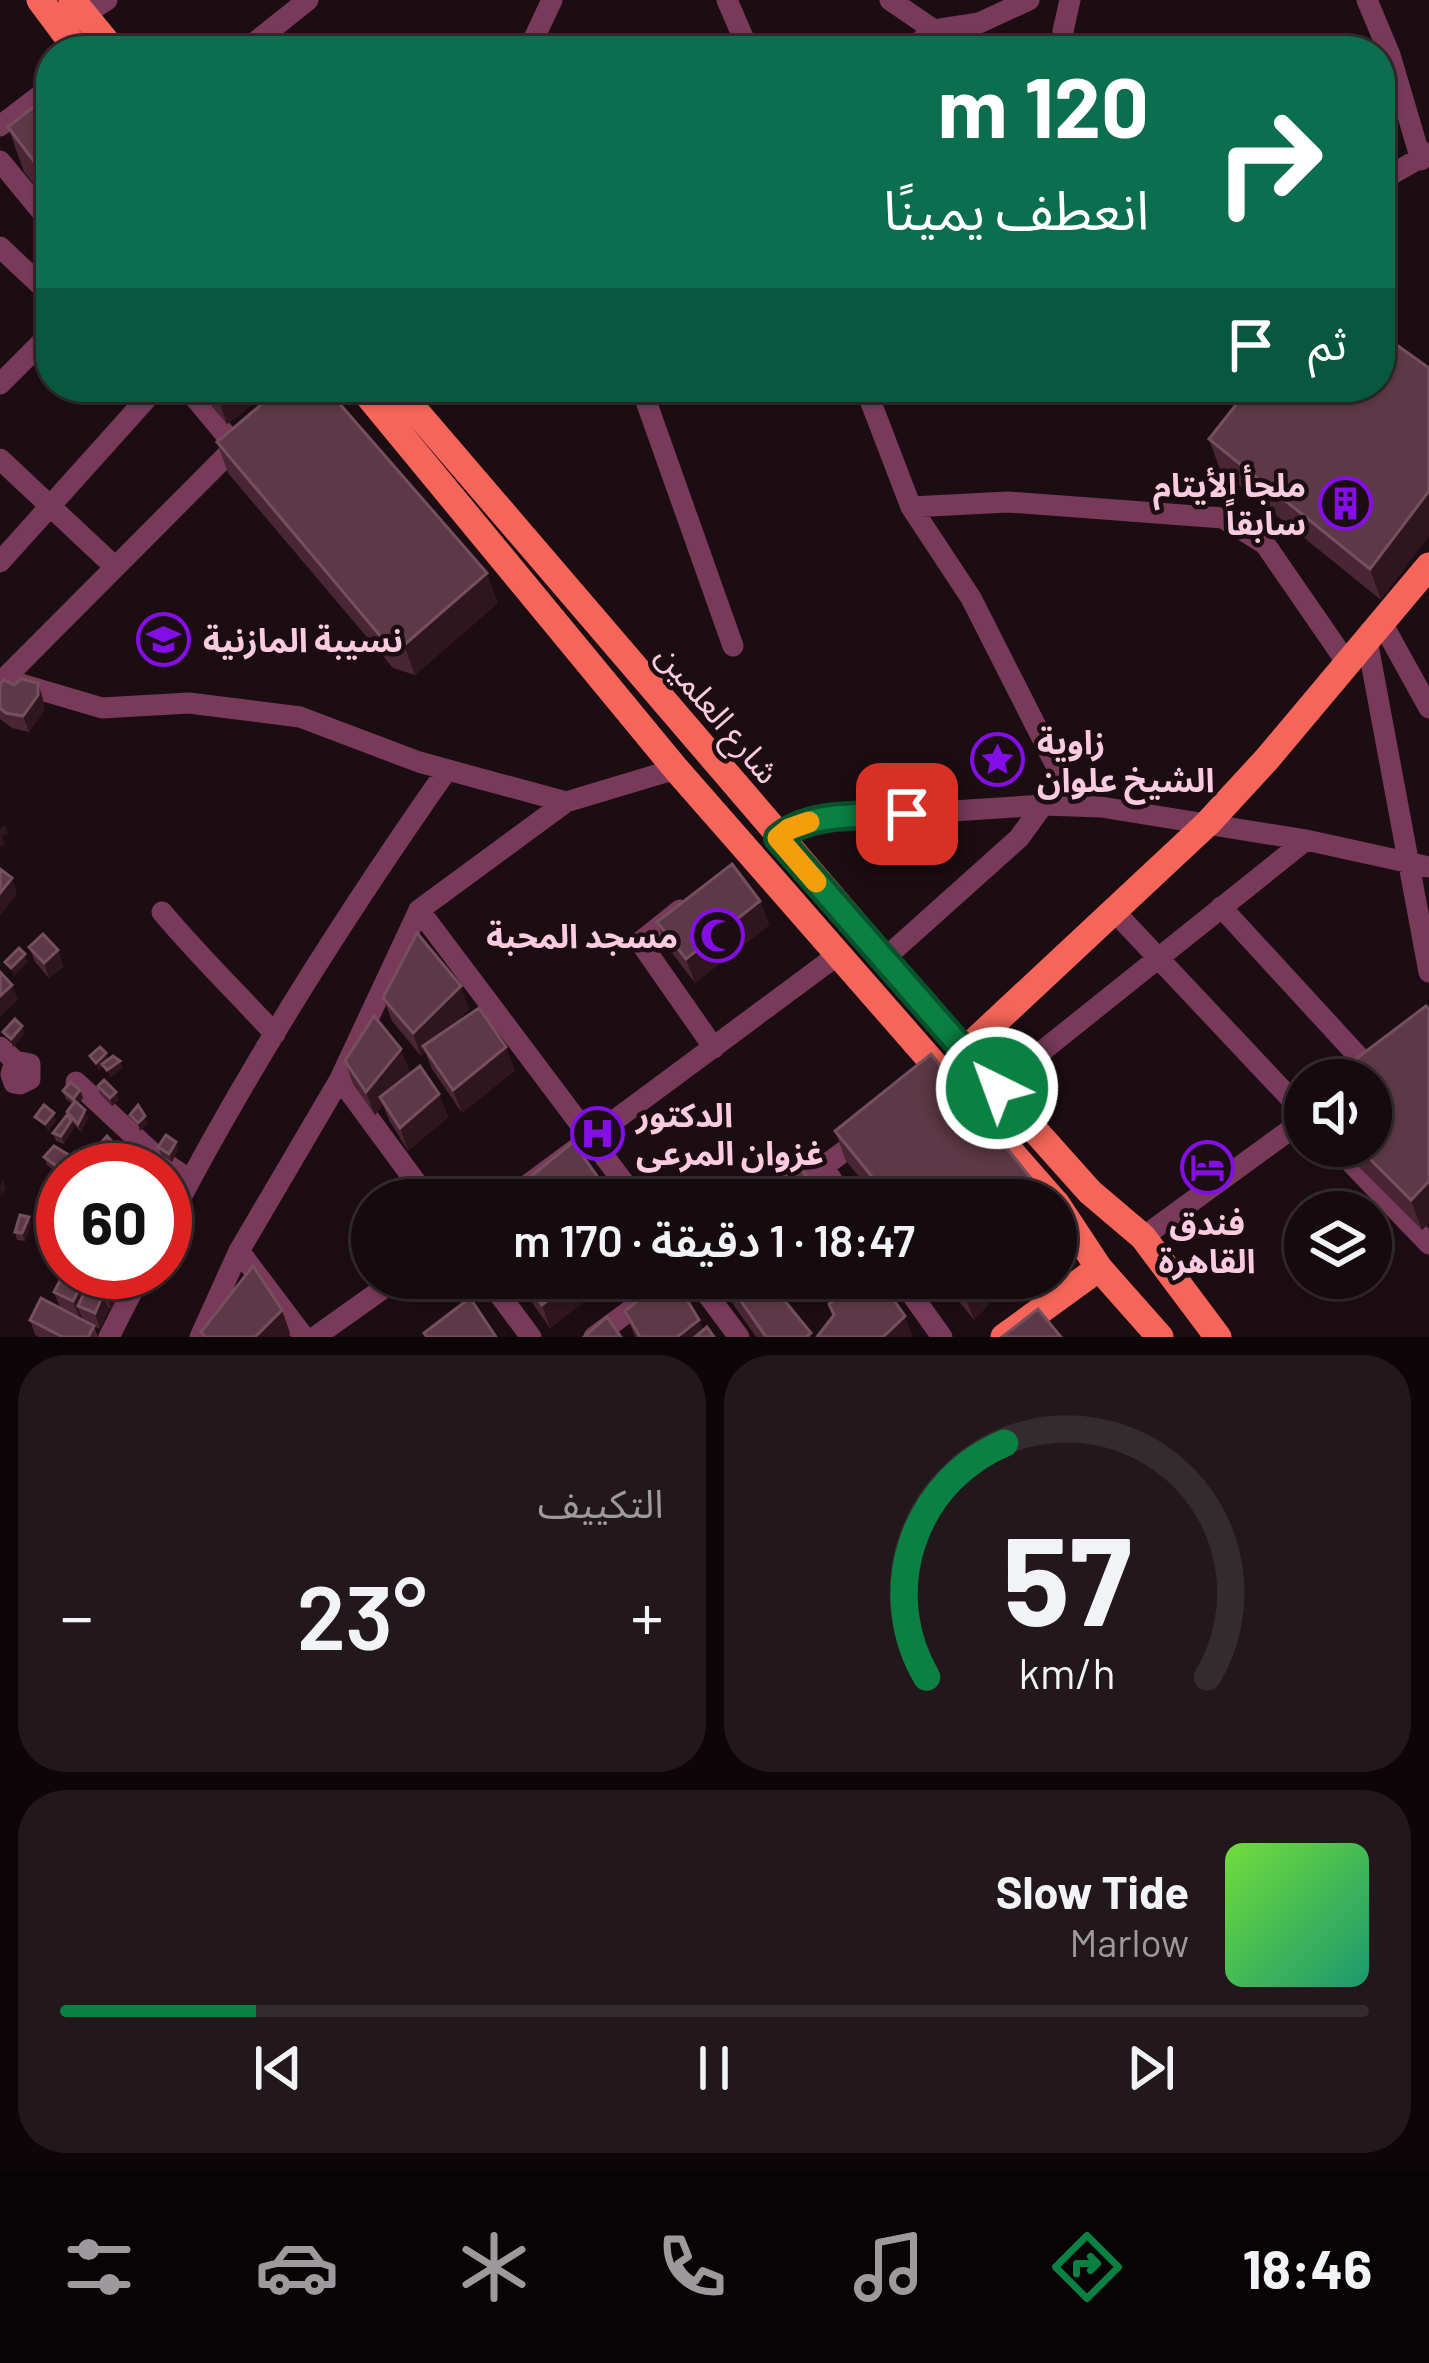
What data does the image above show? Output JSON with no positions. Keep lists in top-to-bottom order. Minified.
{"streets":{"main road":["شارع العلمين"]},"places":{"building":["ملجأ الأيتام سابقاً"],"school or university":["نسيبة المازنية"],"place":["زاوية الشيخ علوان"],"mosque":["مسجد المحبة"],"hospital":["الدكتور غزوان المرعي"],"hotel":["فندق القاهرة"]},"page":{"turn":["120 m","انعطف يمينًا"],"then":"ثم","limit":"60","trip":"18:47 · 1 دقيقة · 170 m","tile":"التكييف","heat":["−","23°","+"],"song":["Slow Tide","Marlow"],"tabs":"18:46","gauge":["57","km/h"]}}
